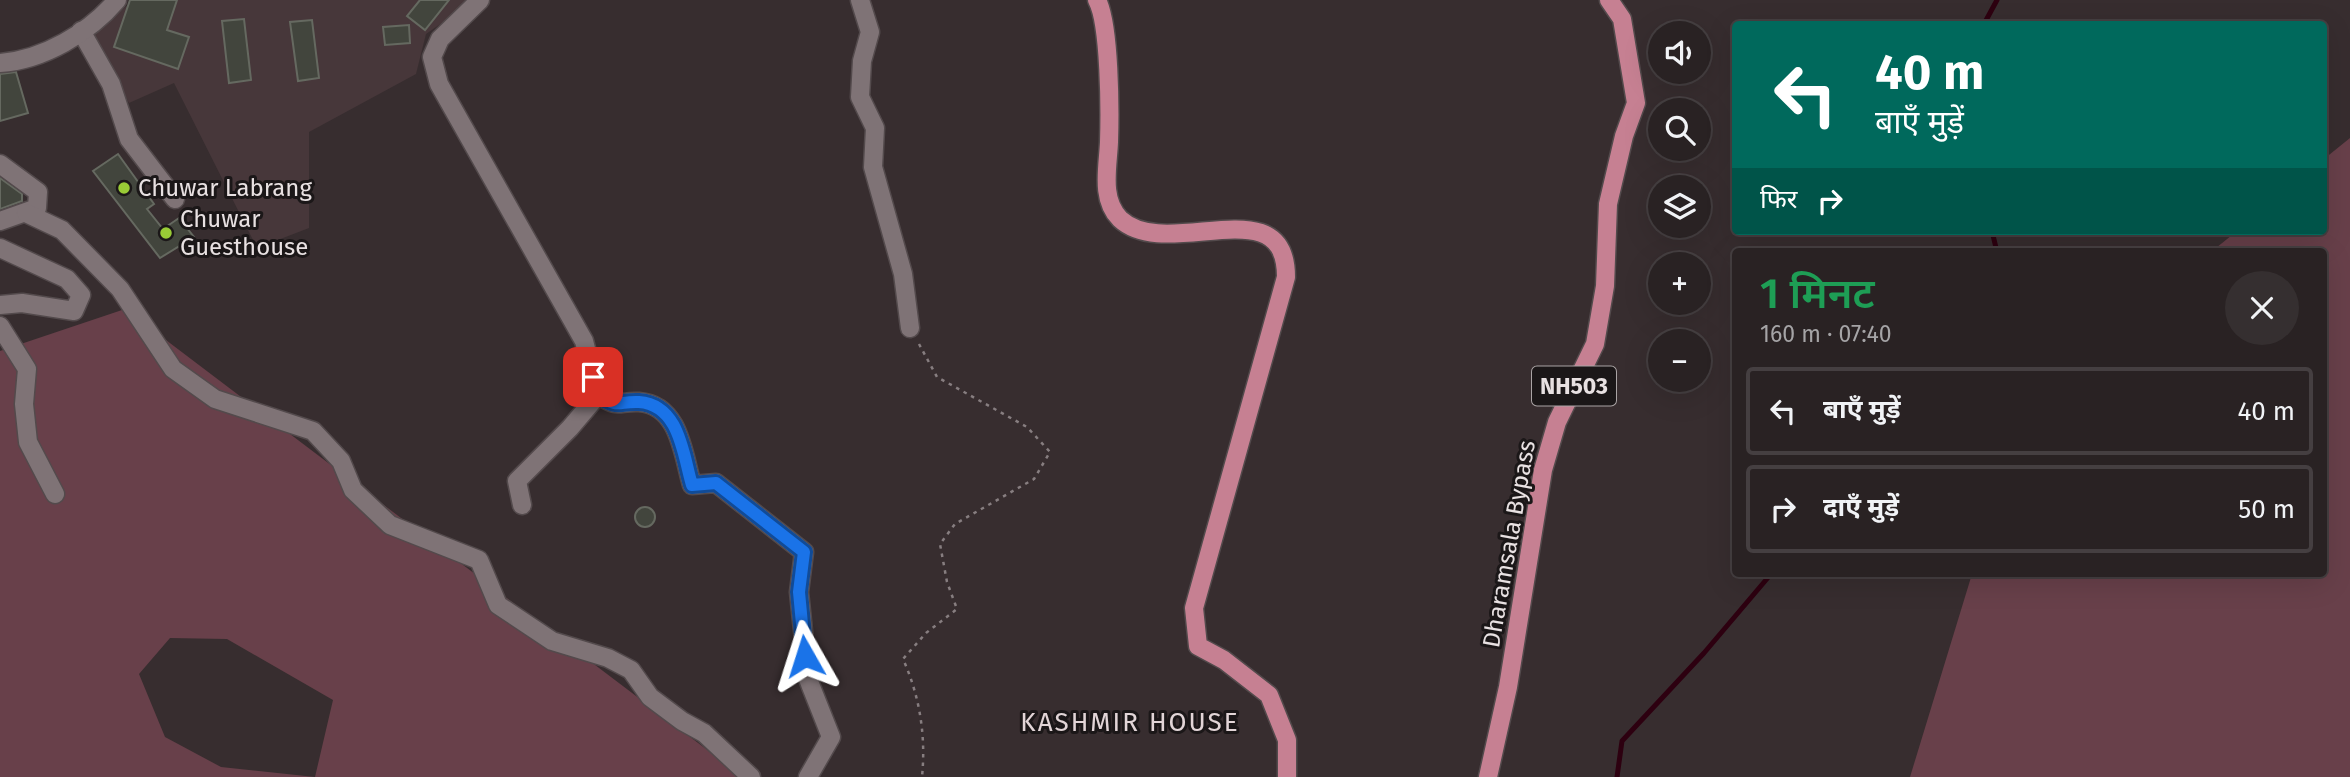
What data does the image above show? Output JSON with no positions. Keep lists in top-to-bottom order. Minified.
{"streets":{"main road":["NH503","Dharamsala Bypass"]},"districts":["KASHMIR HOUSE"],"places":["Chuwar Labrang","Chuwar Guesthouse"],"page":{"map_buttons":["+","−"],"turn":["40 m","बाएँ मुड़ें"],"then":"फिर","heading":["1 मिनट","160 m · 07:40"],"list":[{"name":"बाएँ मुड़ें","value":"40 m"},{"name":"दाएँ मुड़ें","value":"50 m"}]}}
